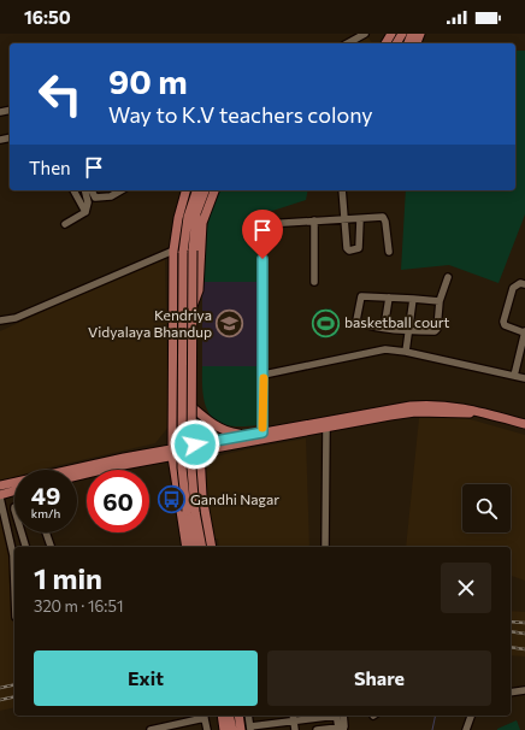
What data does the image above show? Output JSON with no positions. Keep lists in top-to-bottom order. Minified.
{"places":{"sports":["basketball court"],"school or university":["Kendriya Vidyalaya Bhandup"],"bus stop":["Gandhi Nagar"]},"page":{"status":"16:50","turn":["90 m","Way to K.V teachers colony"],"then":"Then","speed":"49 km/h","limit":"60","heading":["1 min","320 m · 16:51"],"buttons":["Exit","Share"]}}
